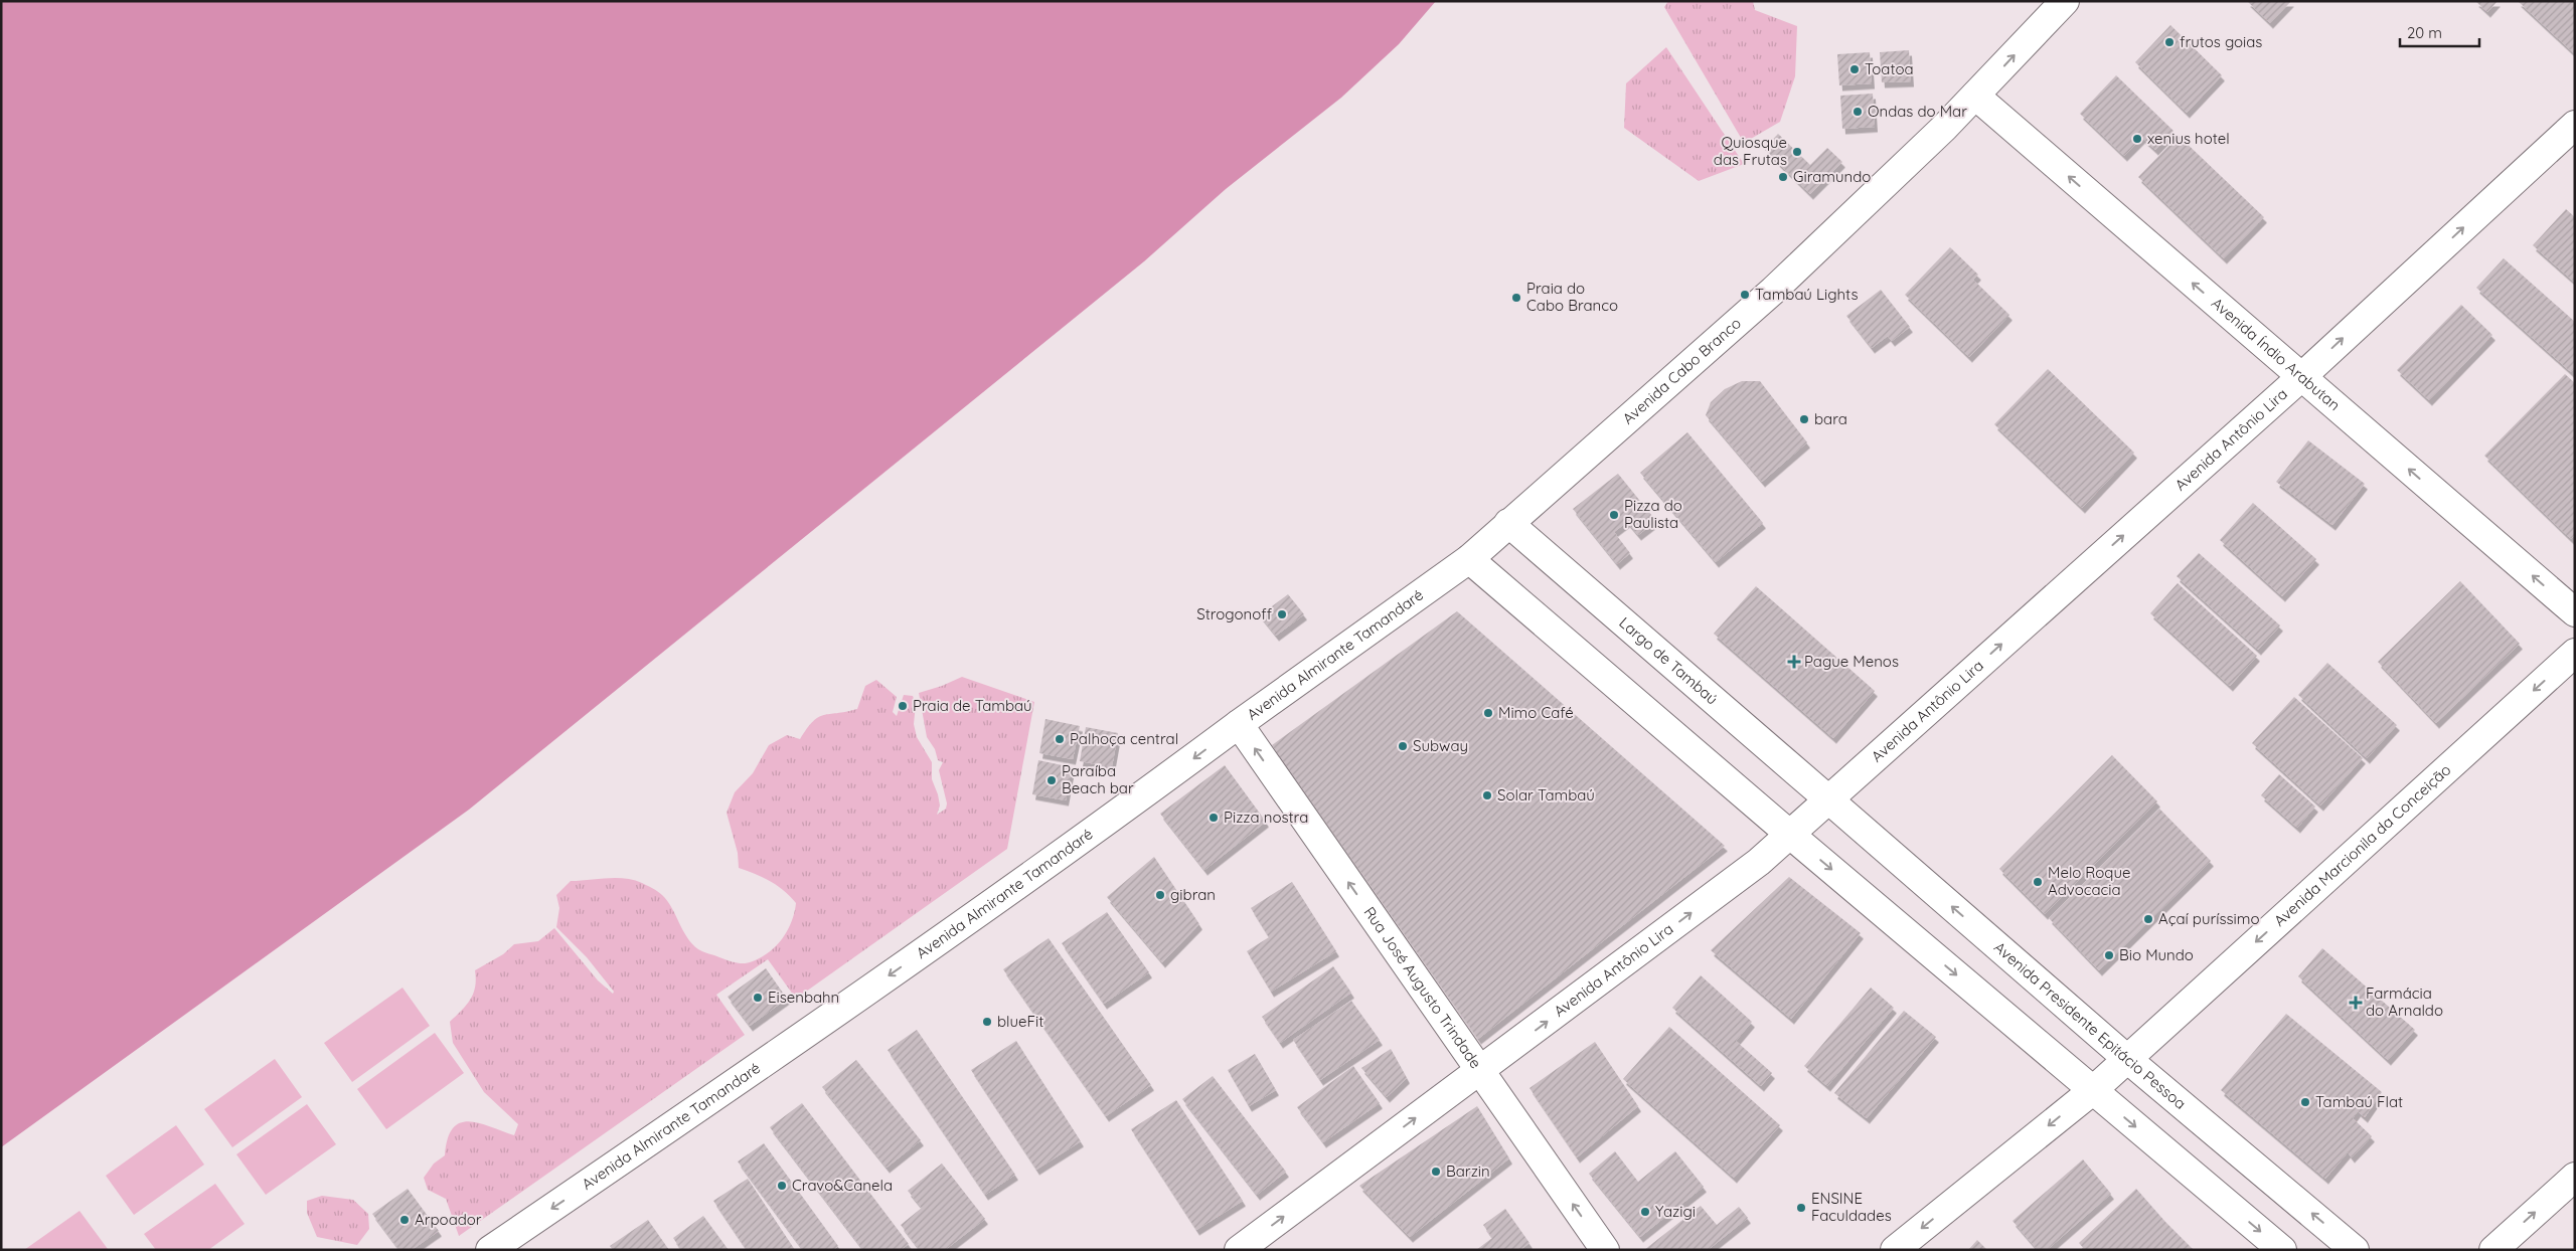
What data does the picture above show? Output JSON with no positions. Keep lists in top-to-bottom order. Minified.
{"streets":{"main road":["Avenida Índio Arabutan","Avenida Cabo Branco","Avenida Antônio Lira","Avenida Almirante Tamandaré","Largo de Tambaú","Avenida Marcionila da Conceição","Rua José Augusto Trindade","Avenida Presidente Epitácio Pessoa"]},"crossings":[["Avenida Índio Arabutan","Avenida Cabo Branco"],["Avenida Índio Arabutan","Avenida Antônio Lira"],["Avenida Cabo Branco","Avenida Almirante Tamandaré"],["Avenida Cabo Branco","Largo de Tambaú"],["Avenida Antônio Lira","Largo de Tambaú"],["Avenida Antônio Lira","Rua José Augusto Trindade"],["Avenida Antônio Lira","Avenida Presidente Epitácio Pessoa"],["Avenida Almirante Tamandaré","Largo de Tambaú"],["Avenida Almirante Tamandaré","Rua José Augusto Trindade"],["Largo de Tambaú","Avenida Presidente Epitácio Pessoa"],["Avenida Marcionila da Conceição","Avenida Presidente Epitácio Pessoa"]],"one_way":["Avenida Índio Arabutan","Avenida Antônio Lira","Avenida Almirante Tamandaré","Avenida Marcionila da Conceição","Rua José Augusto Trindade"],"places":{"other":["frutos goias","Toatoa","Ondas do Mar","xenius hotel","Quiosque das Frutas","Giramundo","Tambaú Lights","Praia do Cabo Branco","bara","Pizza do Paulista","Strogonoff","Praia de Tambaú","Mimo Café","Palhoça central","Subway","Paraíba Beach bar","Solar Tambaú","Pizza nostra","Melo Roque Advocacia","gibran","Açaí puríssimo","Bio Mundo","Eisenbahn","blueFit","Tambaú Flat","Barzin","Cravo&Canela","ENSINE Faculdades","Yazigi","Arpoador"],"health":["Pague Menos","Farmácia do Arnaldo"]},"scale_bar":"20 m"}
